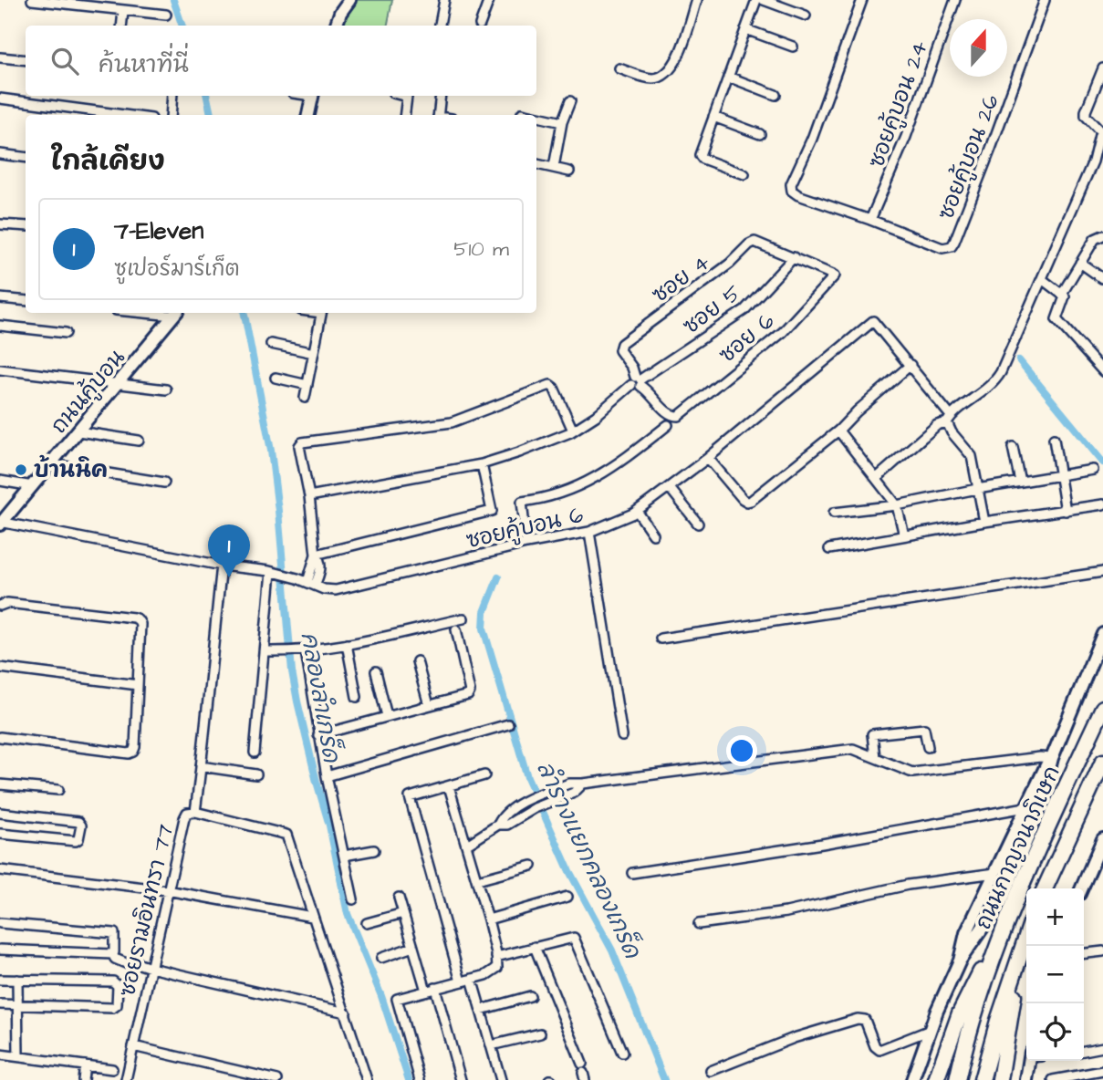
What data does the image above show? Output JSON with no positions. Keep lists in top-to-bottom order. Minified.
{"streets":{"highway":["ถนนกาญจนาภิเษก"],"main road":["ถนนคู้บอน"],"street":["ซอยคู้บอน 24","ซอยคู้บอน 26","ซอย 4","ซอย 5","ซอย 6","ซอยคู้บอน 6","ซอยรามอินทรา 77"]},"crossings":[["ซอยคู้บอน 24","ซอยคู้บอน 26"],["ซอย 4","ซอย 5"],["ซอย 4","ซอย 6"],["ซอย 5","ซอย 6"],["ถนนคู้บอน","ซอยคู้บอน 6"],["ซอยคู้บอน 6","ซอยรามอินทรา 77"]],"water":["คลองลำเกร็ด","ลำรางแยกคลองเกร็ด"],"places":["บ้านนิค"],"north":"top","page":{"search":"ค้นหาที่นี่","heading":"ใกล้เคียง","list":[{"mark":"1","name":"7-Eleven","note":"ซูเปอร์มาร์เก็ต","value":"510 m"}],"pins":"1","map_buttons":["+","−"]}}
